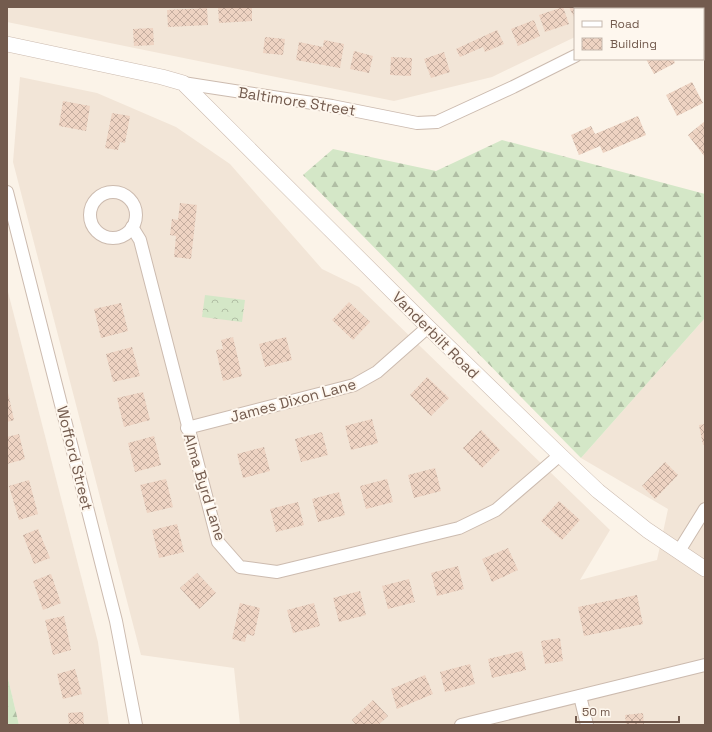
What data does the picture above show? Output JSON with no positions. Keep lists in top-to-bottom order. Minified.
{"streets":{"street":["Baltimore Street","Vanderbilt Road","James Dixon Lane","Wofford Street","Alma Byrd Lane"]},"crossings":[["Baltimore Street","Vanderbilt Road"],["Vanderbilt Road","James Dixon Lane"],["Vanderbilt Road","Alma Byrd Lane"],["James Dixon Lane","Alma Byrd Lane"]],"legend":["Road","Building"],"scale_bar":"50 m"}
